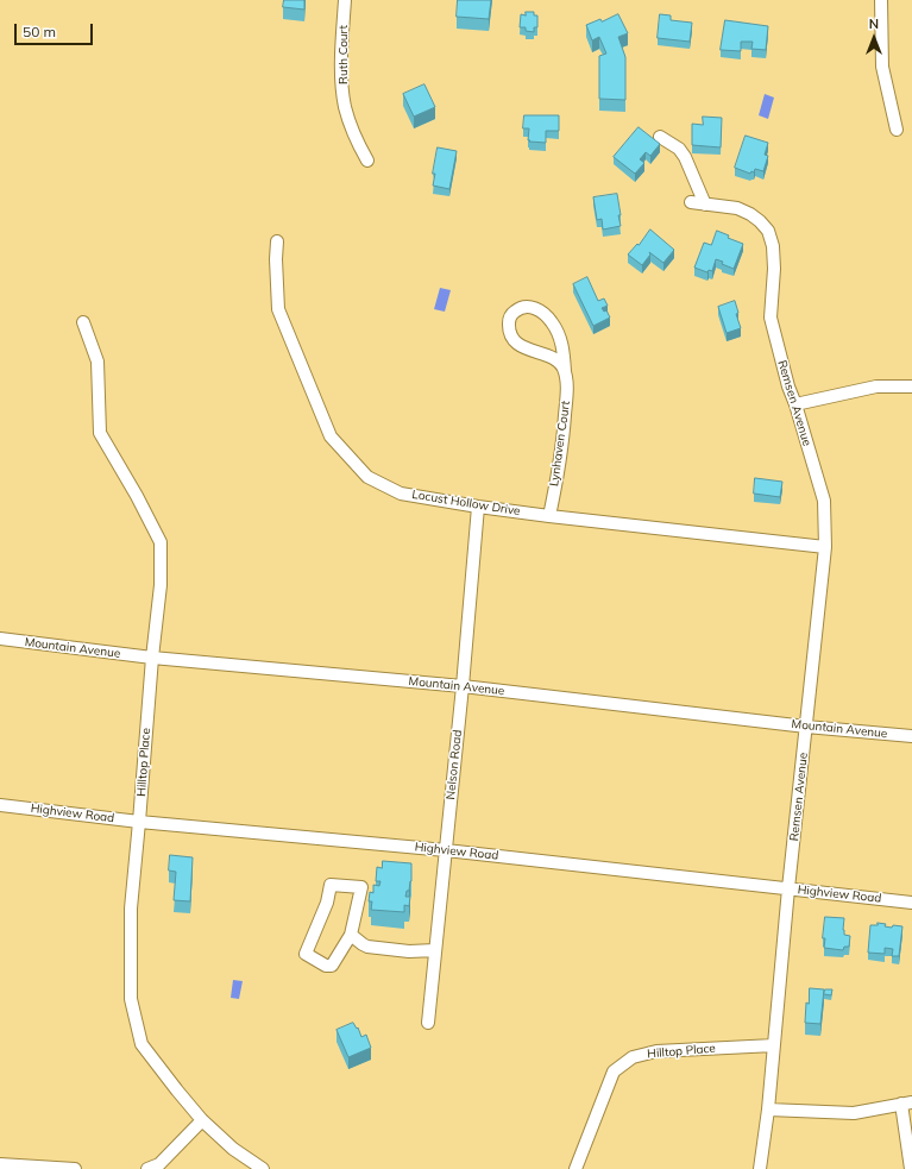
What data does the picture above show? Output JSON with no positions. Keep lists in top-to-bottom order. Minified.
{"streets":{"street":["Ruth Court","Remsen Avenue","Lynhaven Court","Locust Hollow Drive","Mountain Avenue","Hilltop Place","Nelson Road","Highview Road"]},"crossings":[["Remsen Avenue","Locust Hollow Drive"],["Remsen Avenue","Mountain Avenue"],["Remsen Avenue","Hilltop Place"],["Remsen Avenue","Highview Road"],["Lynhaven Court","Locust Hollow Drive"],["Locust Hollow Drive","Nelson Road"],["Mountain Avenue","Hilltop Place"],["Mountain Avenue","Nelson Road"],["Hilltop Place","Highview Road"],["Nelson Road","Highview Road"]],"scale_bar":"50 m","north":"top"}
